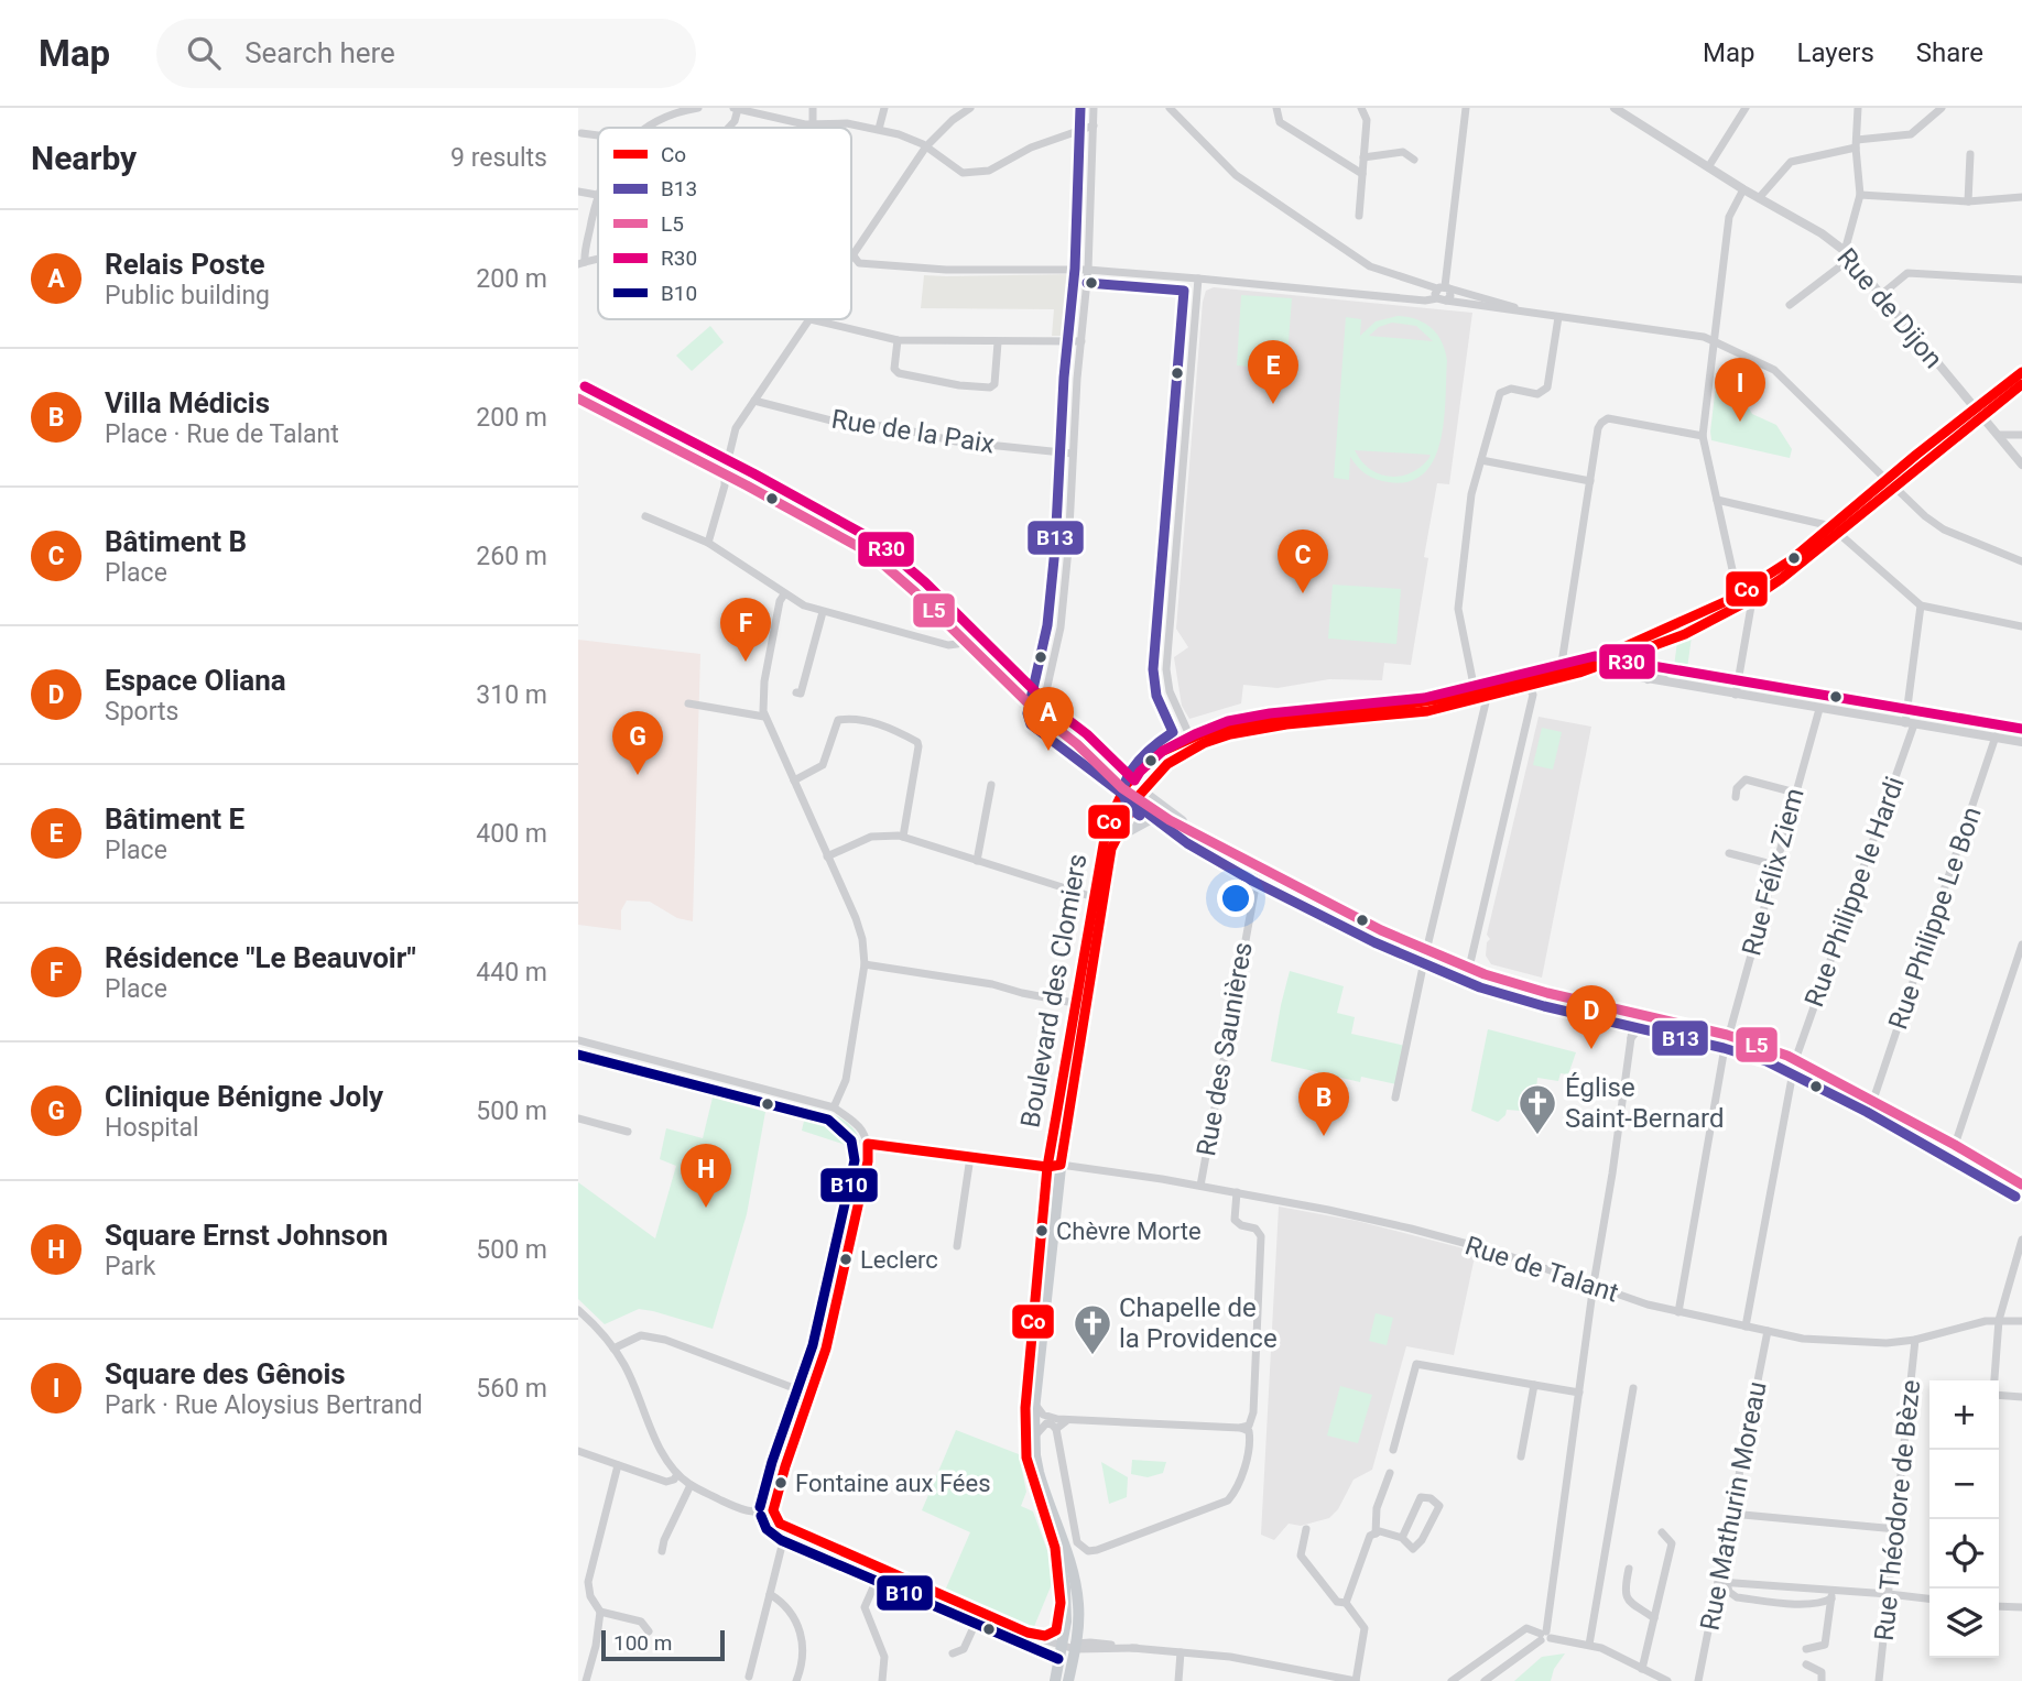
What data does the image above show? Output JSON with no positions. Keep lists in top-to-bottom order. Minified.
{"streets":{"main road":["Boulevard des Clomiers"],"street":["Rue de Dijon","Rue de la Paix","Rue Félix Ziem","Rue Philippe le Hardi","Rue Philippe Le Bon","Rue des Saunières","Rue de Talant","Rue Mathurin Moreau","Rue Théodore de Bèze"]},"crossings":[["Rue Félix Ziem","Rue de Talant"],["Rue Philippe le Hardi","Rue de Talant"],["Boulevard des Clomiers","Rue de Talant"],["Rue des Saunières","Rue de Talant"],["Rue de Talant","Rue Mathurin Moreau"],["Rue de Talant","Rue Théodore de Bèze"]],"places":{"church":["Église Saint-Bernard","Chapelle de la Providence"],"other":["Chèvre Morte","Leclerc","Fontaine aux Fées"]},"lines":["transit line B13","transit line Co","transit line R30","transit line L5","transit line B10"],"legend":["Co","B13","L5","R30","B10"],"scale_bar":"100 m","page":{"header":"Map","search":"Search here","nav":["Map","Layers","Share"],"heading":["Nearby","9 results"],"list":[{"mark":"A","name":"Relais Poste","note":"Public building","value":"200 m"},{"mark":"B","name":"Villa Médicis","note":"Place · Rue de Talant","value":"200 m"},{"mark":"C","name":"Bâtiment B","note":"Place","value":"260 m"},{"mark":"D","name":"Espace Oliana","note":"Sports","value":"310 m"},{"mark":"E","name":"Bâtiment E","note":"Place","value":"400 m"},{"mark":"F","name":"Résidence \"Le Beauvoir\"","note":"Place","value":"440 m"},{"mark":"G","name":"Clinique Bénigne Joly","note":"Hospital","value":"500 m"},{"mark":"H","name":"Square Ernst Johnson","note":"Park","value":"500 m"},{"mark":"I","name":"Square des Gênois","note":"Park · Rue Aloysius Bertrand","value":"560 m"}],"pins":["E","I","C","F","A","G","D","B","H"],"map_buttons":["+","−"],"scale":"100 m"}}
